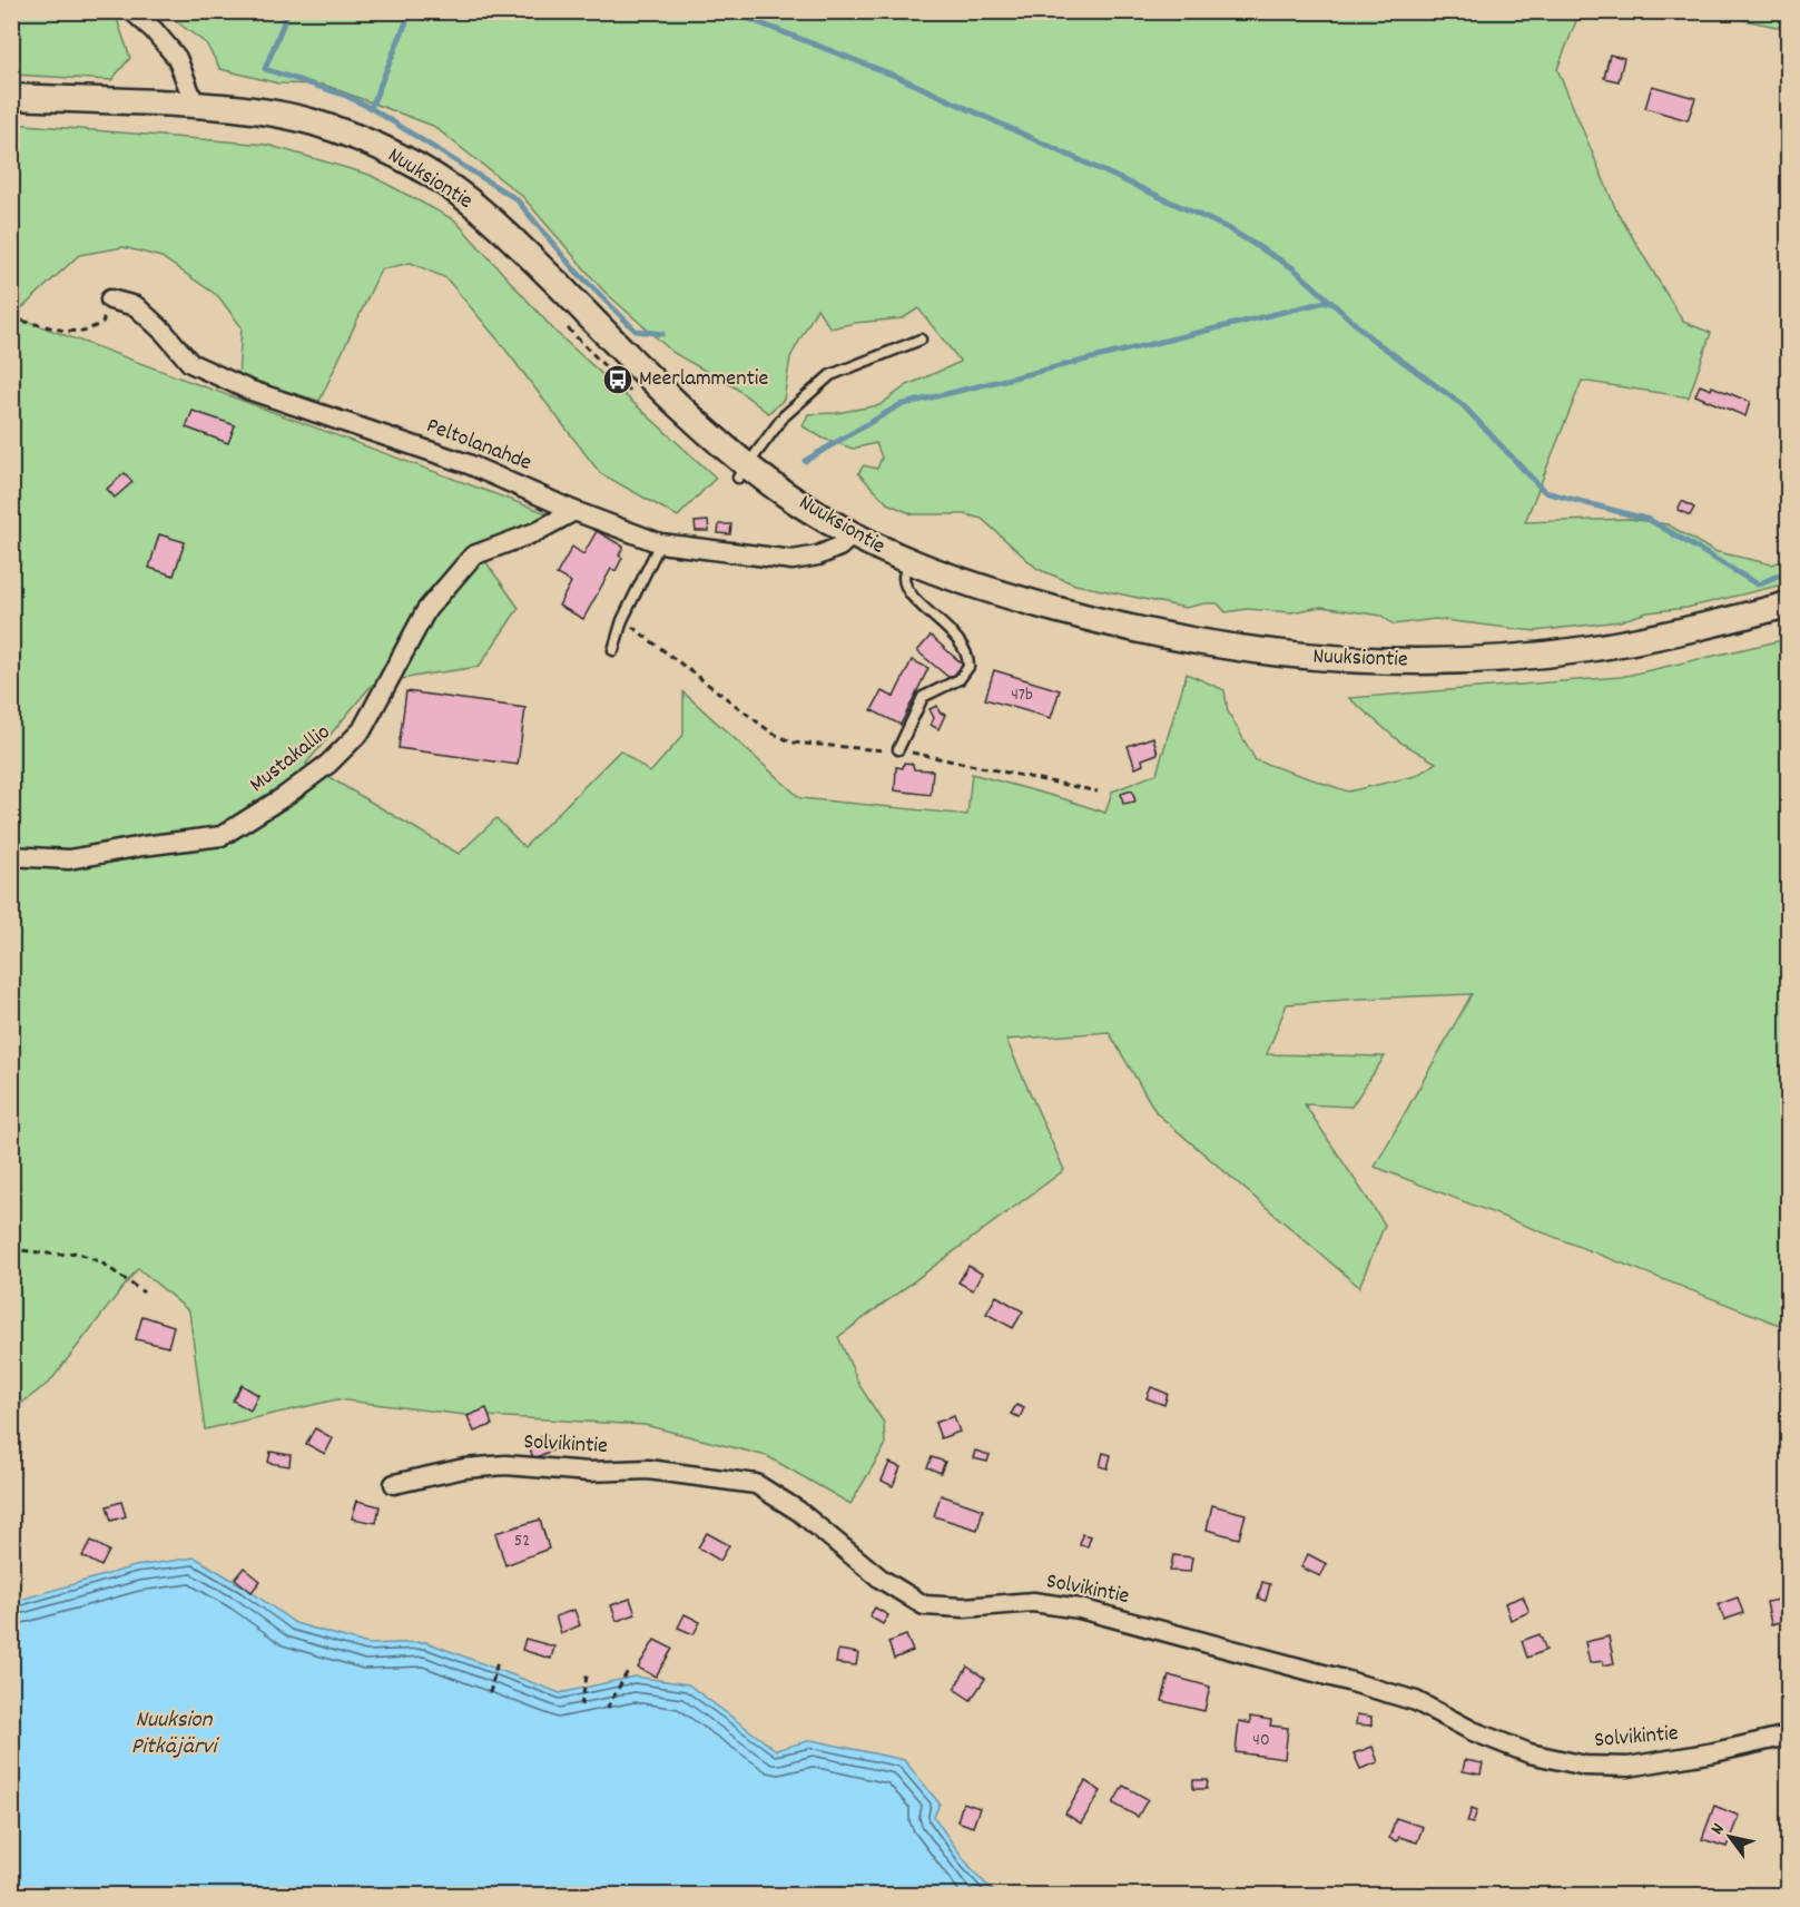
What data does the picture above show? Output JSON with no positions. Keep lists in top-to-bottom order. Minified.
{"streets":{"street":["Nuuksiontie","Peltolanahde","Mustakallio","Solvikintie"]},"crossings":[["Nuuksiontie","Peltolanahde"],["Peltolanahde","Mustakallio"]],"water":["Nuuksion Pitkäjärvi"],"places":{"bus stop":["Meerlammentie"]},"house_numbers":["47b","52","40"],"north":"top left"}
